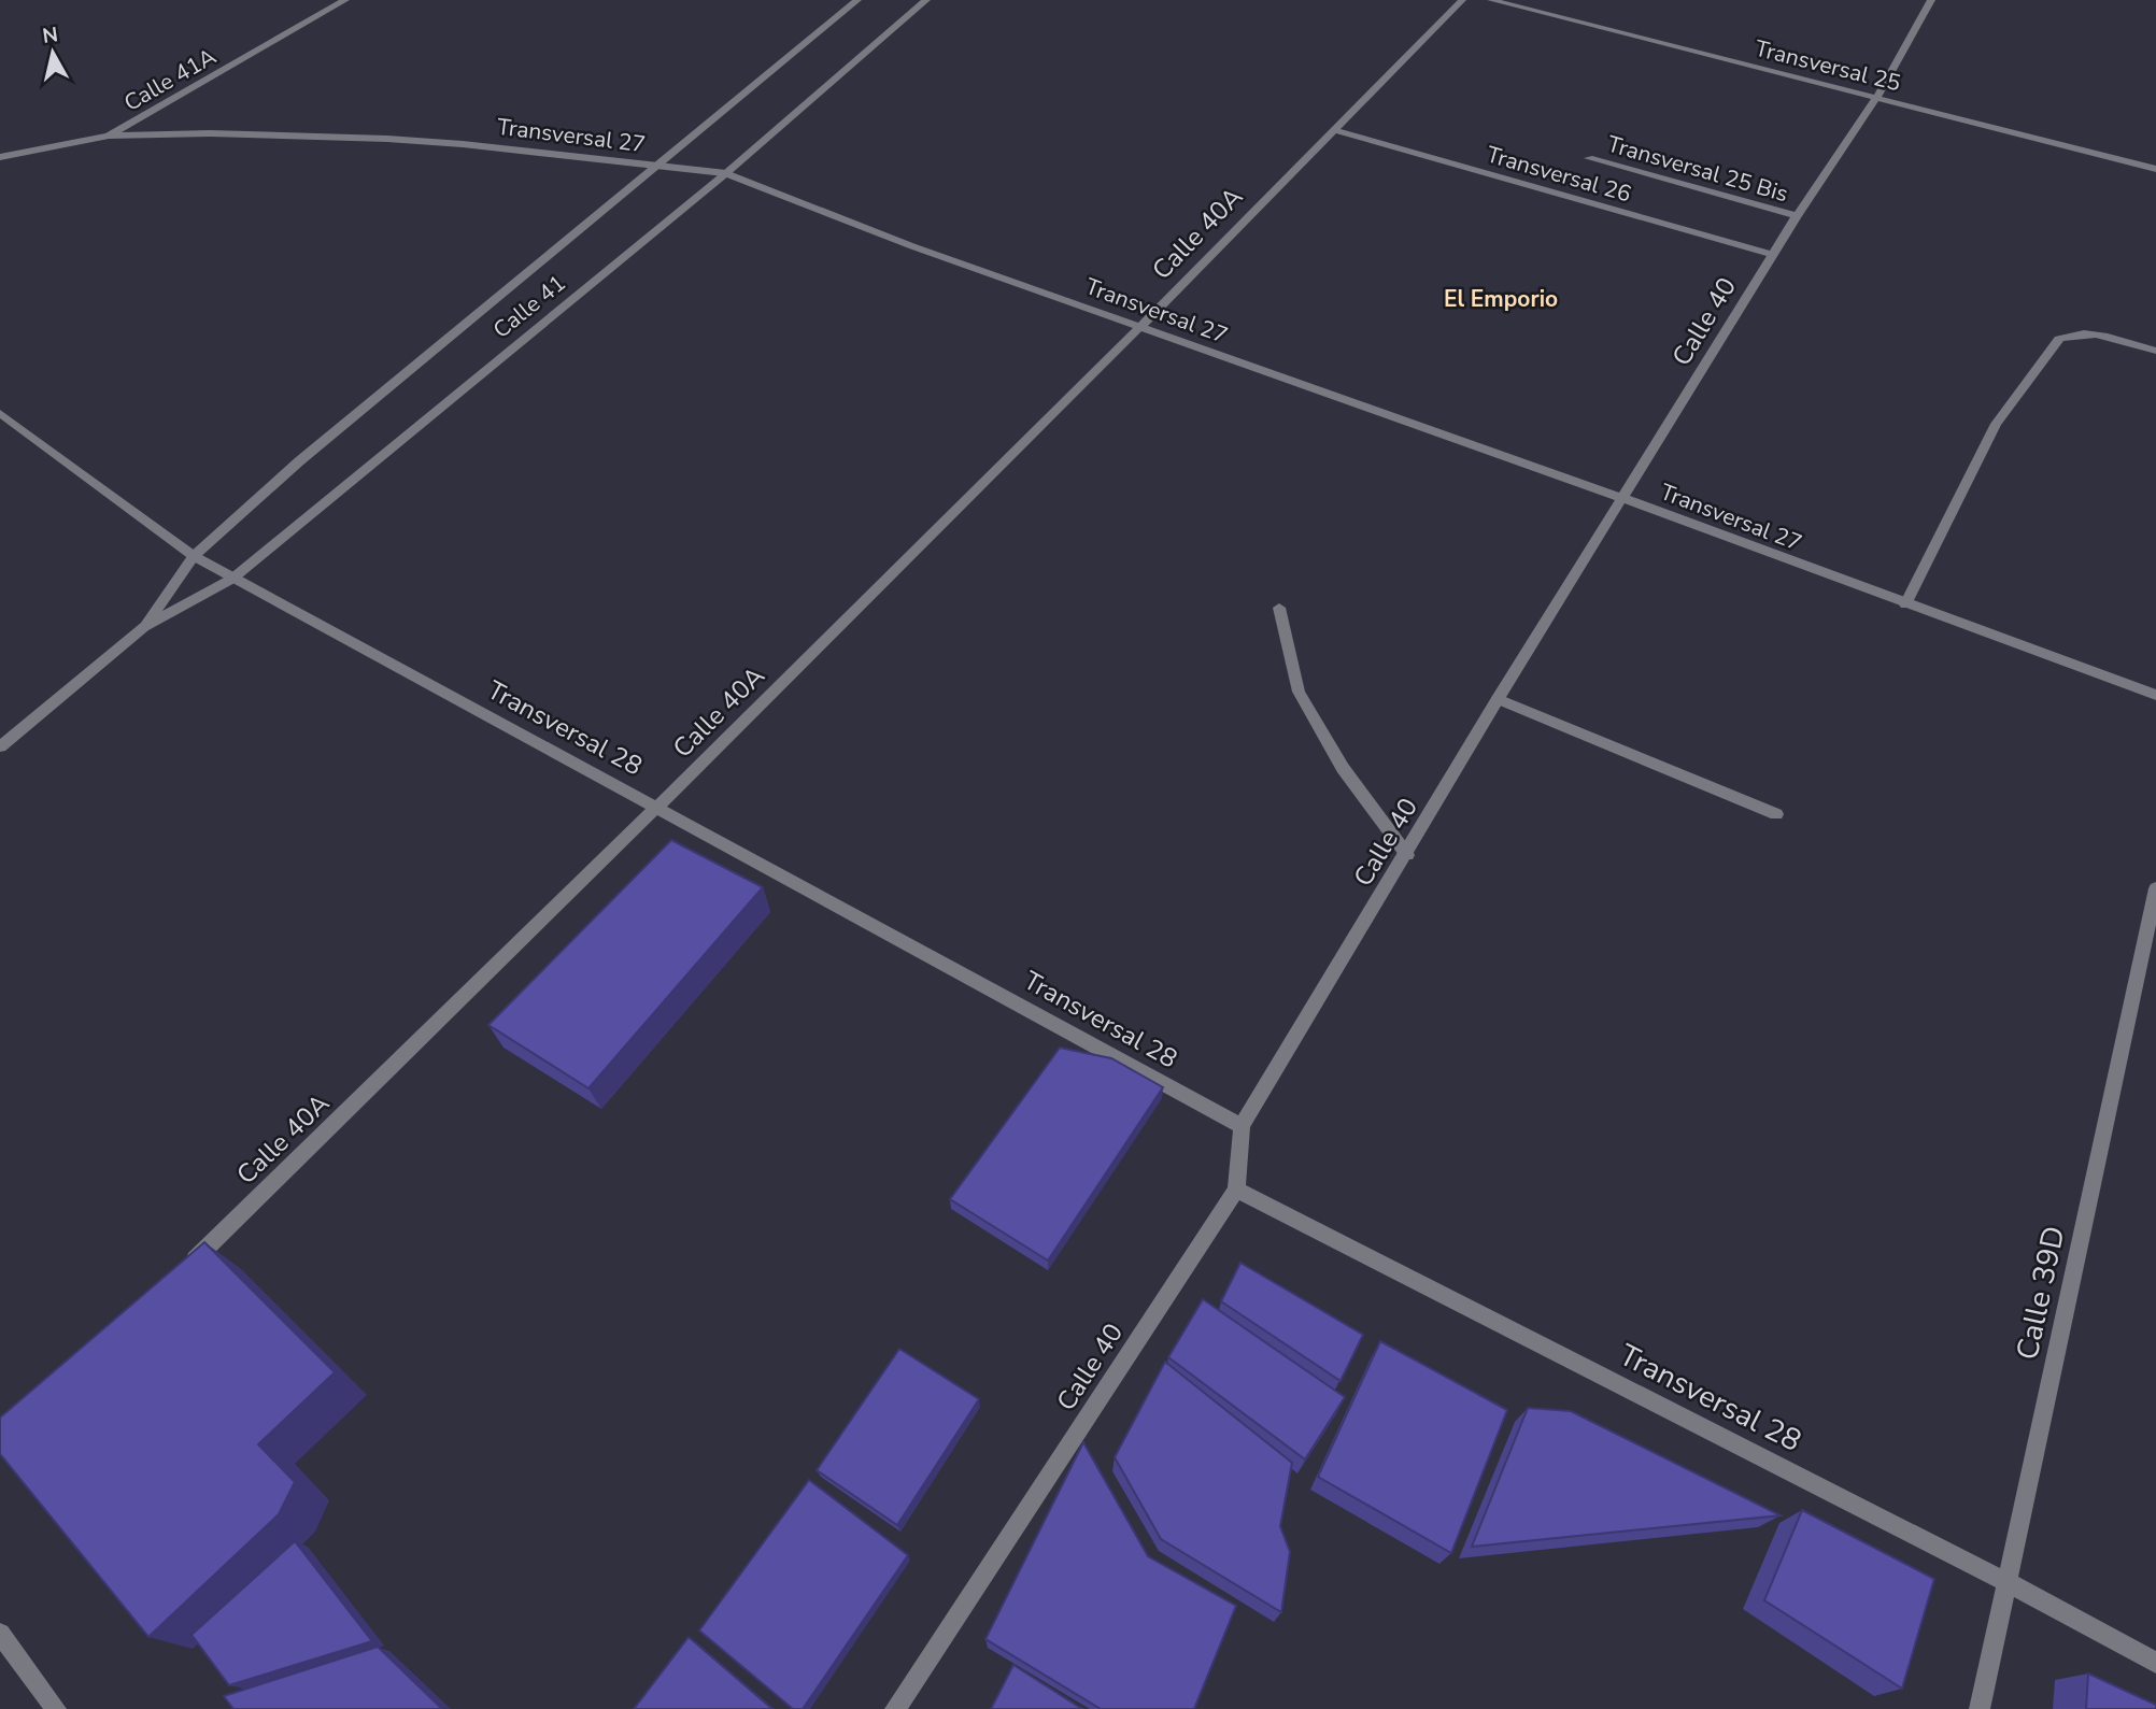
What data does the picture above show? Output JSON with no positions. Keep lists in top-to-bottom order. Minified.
{"streets":{"street":["Transversal 25","Calle 41A","Transversal 27","Transversal 25 Bis","Transversal 26","Calle 40A","Calle 41","Calle 40","Transversal 28","Calle 39D"]},"crossings":[["Transversal 25","Calle 40"],["Calle 41A","Transversal 27"],["Transversal 27","Calle 40A"],["Transversal 27","Calle 41"],["Transversal 27","Calle 40"],["Transversal 25 Bis","Calle 40"],["Transversal 26","Calle 40A"],["Transversal 26","Calle 40"],["Calle 40A","Transversal 28"],["Calle 41","Transversal 28"],["Calle 40","Transversal 28"],["Transversal 28","Calle 39D"]],"districts":["El Emporio"],"north":"top"}
